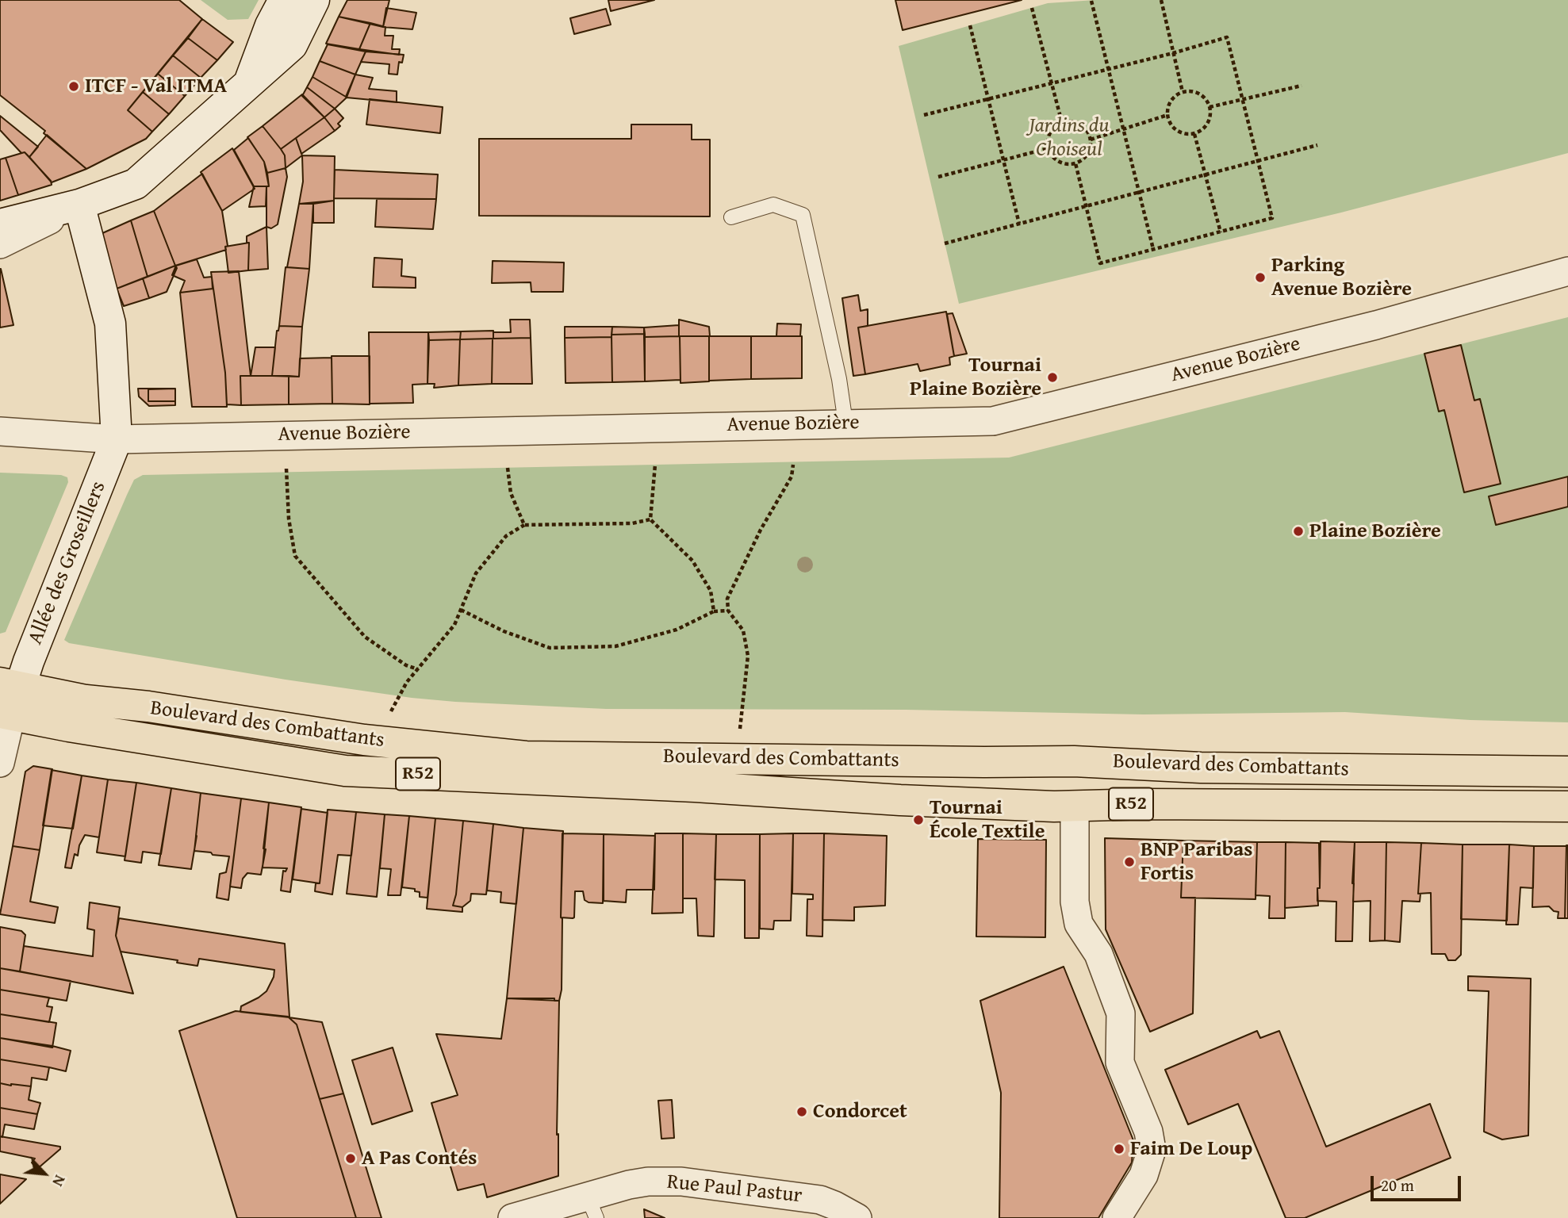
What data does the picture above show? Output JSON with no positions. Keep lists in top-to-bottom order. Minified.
{"streets":{"main road":["Boulevard des Combattants","R52"],"street":["Avenue Bozière","Allée des Groseillers","Rue Paul Pastur"]},"crossings":[["Avenue Bozière","Allée des Groseillers"],["Allée des Groseillers","Boulevard des Combattants"]],"parks":["Jardins du Choiseul"],"places":["ITCF - Val ITMA","Parking Avenue Bozière","Tournai Plaine Bozière","Plaine Bozière","Tournai École Textile","BNP Paribas Fortis","Condorcet","Faim De Loup","A Pas Contés"],"scale_bar":"20 m","north":"bottom right"}
